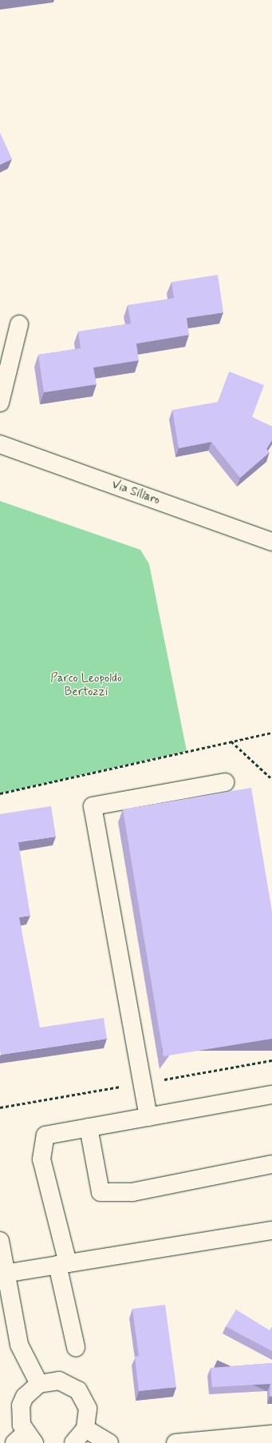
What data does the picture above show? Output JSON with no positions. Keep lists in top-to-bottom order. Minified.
{"streets":{"street":["Via Sillaro"]},"parks":["Parco Leopoldo Bertozzi"]}
